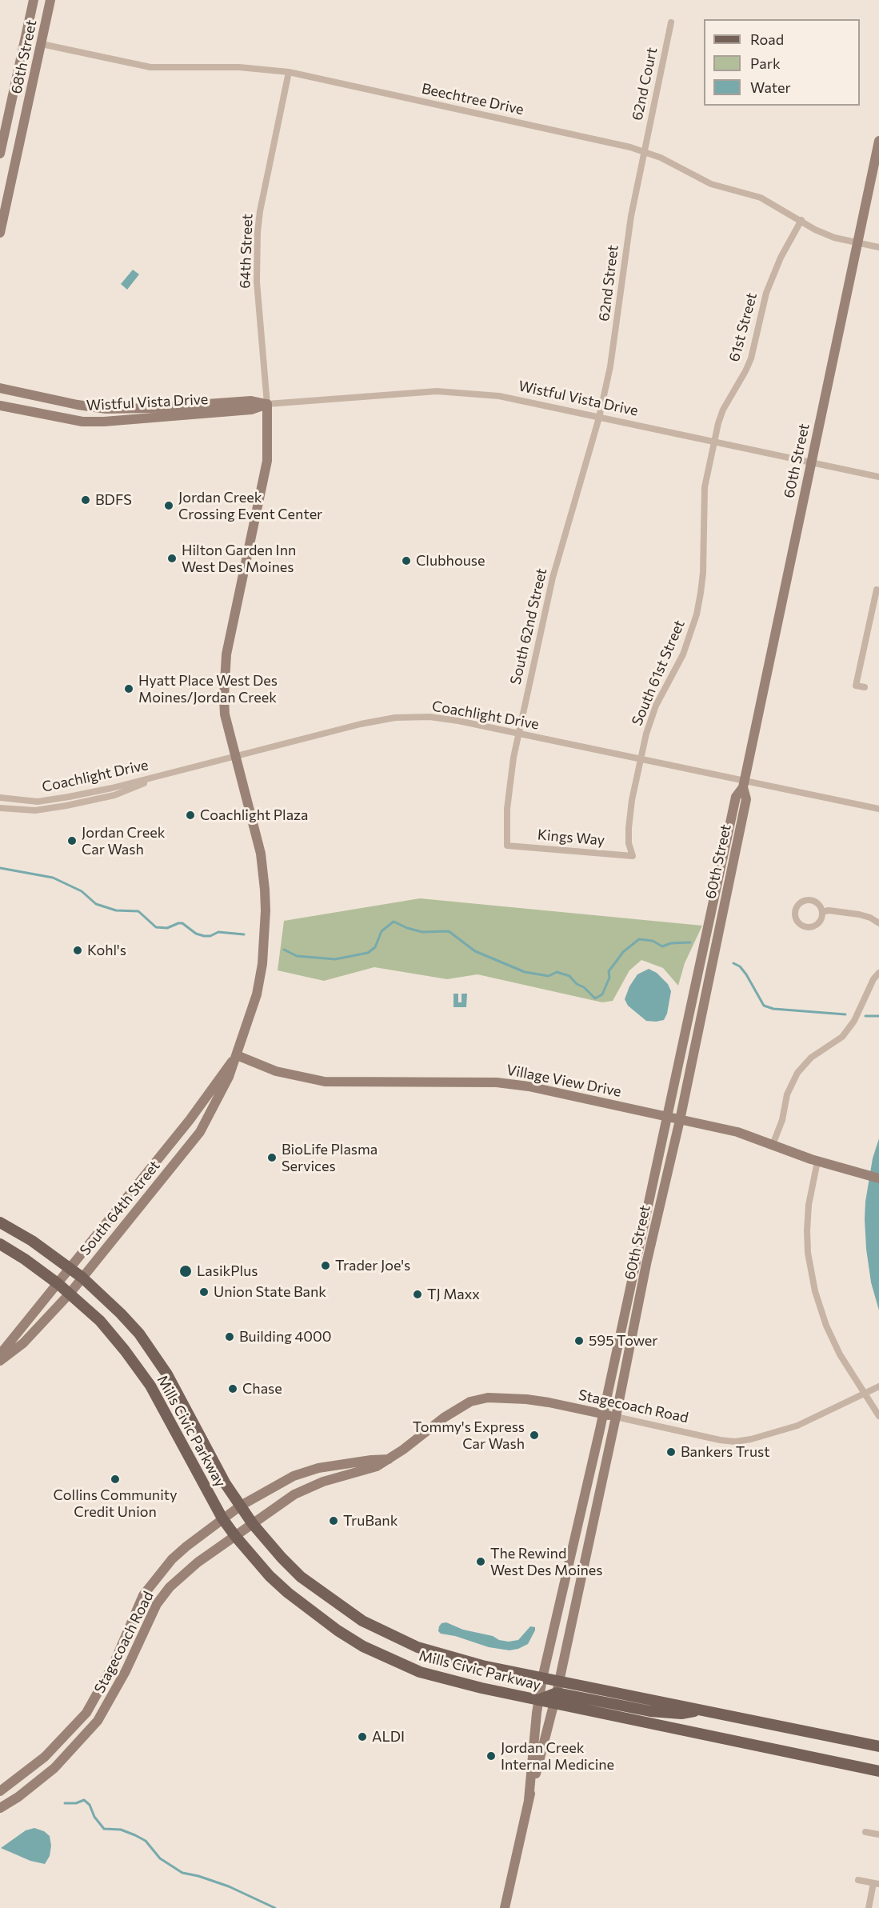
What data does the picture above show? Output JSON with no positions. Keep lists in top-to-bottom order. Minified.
{"streets":{"main road":["Mills Civic Parkway"],"street":["68th Street","62nd Court","Beechtree Drive","64th Street","62nd Street","61st Street","Wistful Vista Drive","60th Street","South 62nd Street","South 61st Street","Coachlight Drive","Kings Way","Village View Drive","South 64th Street","Stagecoach Road"]},"crossings":[["68th Street","Beechtree Drive"],["62nd Court","Beechtree Drive"],["62nd Court","62nd Street"],["Beechtree Drive","64th Street"],["Beechtree Drive","62nd Street"],["Beechtree Drive","61st Street"],["Beechtree Drive","60th Street"],["64th Street","Wistful Vista Drive"],["64th Street","South 64th Street"],["62nd Street","Wistful Vista Drive"],["62nd Street","South 62nd Street"],["61st Street","Wistful Vista Drive"],["61st Street","South 61st Street"],["Wistful Vista Drive","60th Street"],["Wistful Vista Drive","South 62nd Street"],["Wistful Vista Drive","South 61st Street"],["Wistful Vista Drive","South 64th Street"],["60th Street","Coachlight Drive"],["60th Street","Village View Drive"],["60th Street","Stagecoach Road"],["60th Street","Mills Civic Parkway"],["South 62nd Street","Coachlight Drive"],["South 62nd Street","Kings Way"],["South 61st Street","Coachlight Drive"],["South 61st Street","Kings Way"],["Coachlight Drive","South 64th Street"],["Village View Drive","South 64th Street"],["South 64th Street","Mills Civic Parkway"],["Stagecoach Road","Mills Civic Parkway"]],"places":["BDFS","Jordan Creek Crossing Event Center","Hilton Garden Inn West Des Moines","Clubhouse","Hyatt Place West Des Moines/Jordan Creek","Coachlight Plaza","Jordan Creek Car Wash","Kohl's","BioLife Plasma Services","Trader Joe's","LasikPlus","Union State Bank","TJ Maxx","Building 4000","595 Tower","Chase","Tommy's Express Car Wash","Bankers Trust","Collins Community Credit Union","TruBank","The Rewind West Des Moines","ALDI","Jordan Creek Internal Medicine"],"legend":["Road","Park","Water"]}
